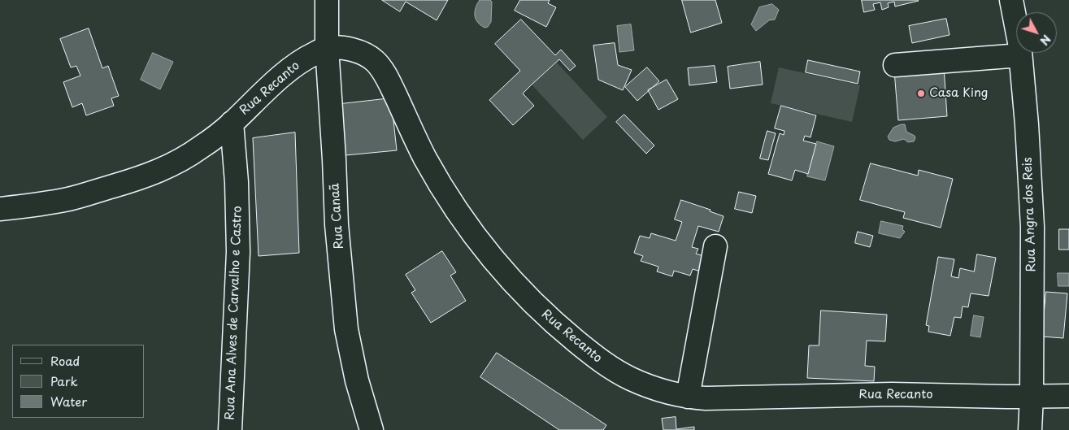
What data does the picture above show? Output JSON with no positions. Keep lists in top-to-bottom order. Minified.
{"streets":{"street":["Rua Recanto","Rua Angra dos Reis","Rua Canaã","Rua Ana Alves de Carvalho e Castro"]},"crossings":[["Rua Recanto","Rua Angra dos Reis"],["Rua Recanto","Rua Canaã"],["Rua Recanto","Rua Ana Alves de Carvalho e Castro"]],"places":["Casa King"],"legend":["Road","Park","Water"],"north":"bottom right"}
